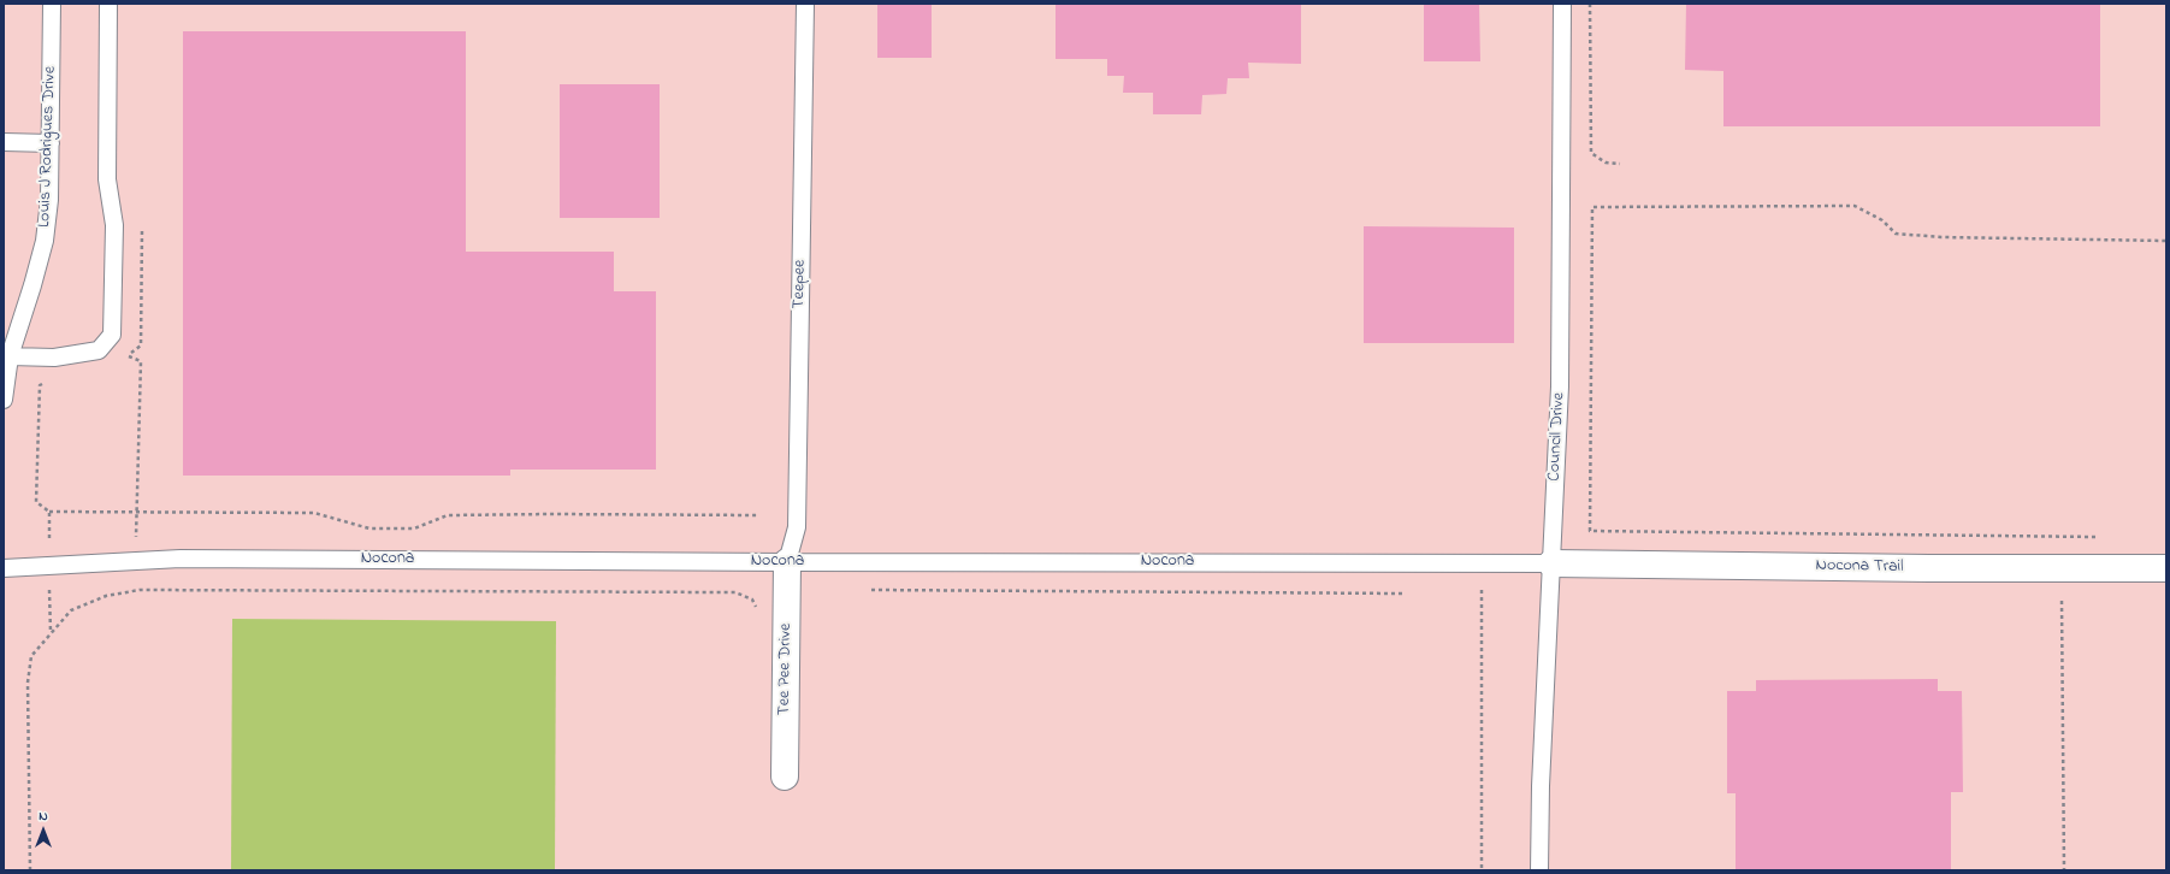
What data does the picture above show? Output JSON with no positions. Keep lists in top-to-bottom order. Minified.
{"streets":{"street":["Nocona Trail","Tee Pee Drive"],"lane":["Louis J Rodrigues Drive","Teepee","Council Drive","Nocona"]},"crossings":[["Teepee","Nocona"],["Teepee","Tee Pee Drive"],["Council Drive","Nocona"],["Council Drive","Nocona Trail"],["Nocona","Nocona Trail"],["Nocona","Tee Pee Drive"]],"north":"top"}
